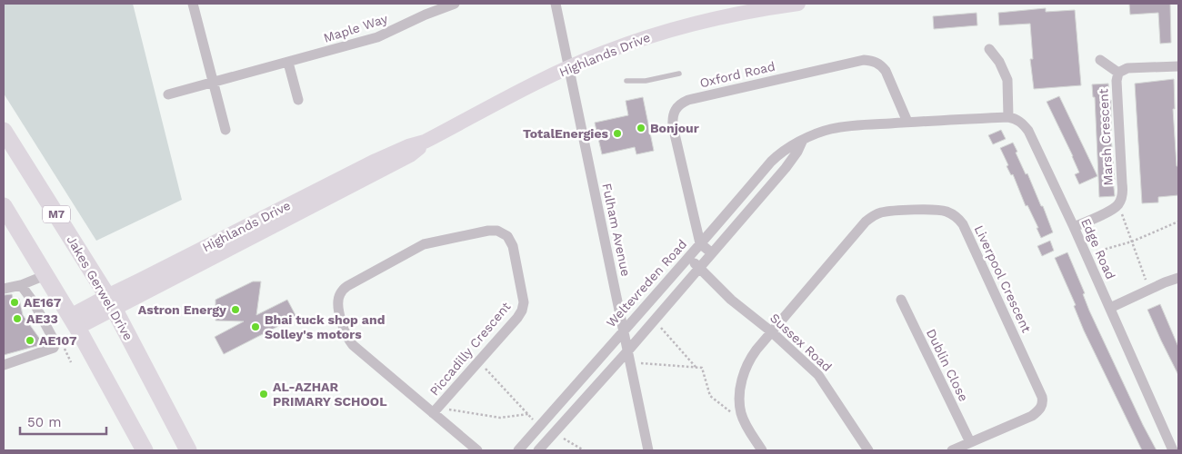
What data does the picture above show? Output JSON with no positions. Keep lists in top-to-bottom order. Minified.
{"streets":{"main road":["Highlands Drive","M7","Jakes Gerwel Drive"],"street":["Maple Way","Oxford Road","Marsh Crescent","Fulham Avenue","Edge Road","Liverpool Crescent","Weltevreden Road","Sussex Road","Piccadilly Crescent","Dublin Close"]},"crossings":[["Highlands Drive","Fulham Avenue"],["Highlands Drive","Jakes Gerwel Drive"],["Oxford Road","Weltevreden Road"],["Fulham Avenue","Weltevreden Road"],["Edge Road","Weltevreden Road"],["Liverpool Crescent","Sussex Road"],["Liverpool Crescent","Dublin Close"],["Weltevreden Road","Sussex Road"]],"places":["Bonjour","TotalEnergies","AE167","Astron Energy","AE33","Bhai tuck shop and Solley's motors","AE107","AL-AZHAR PRIMARY SCHOOL"],"scale_bar":"50 m"}
